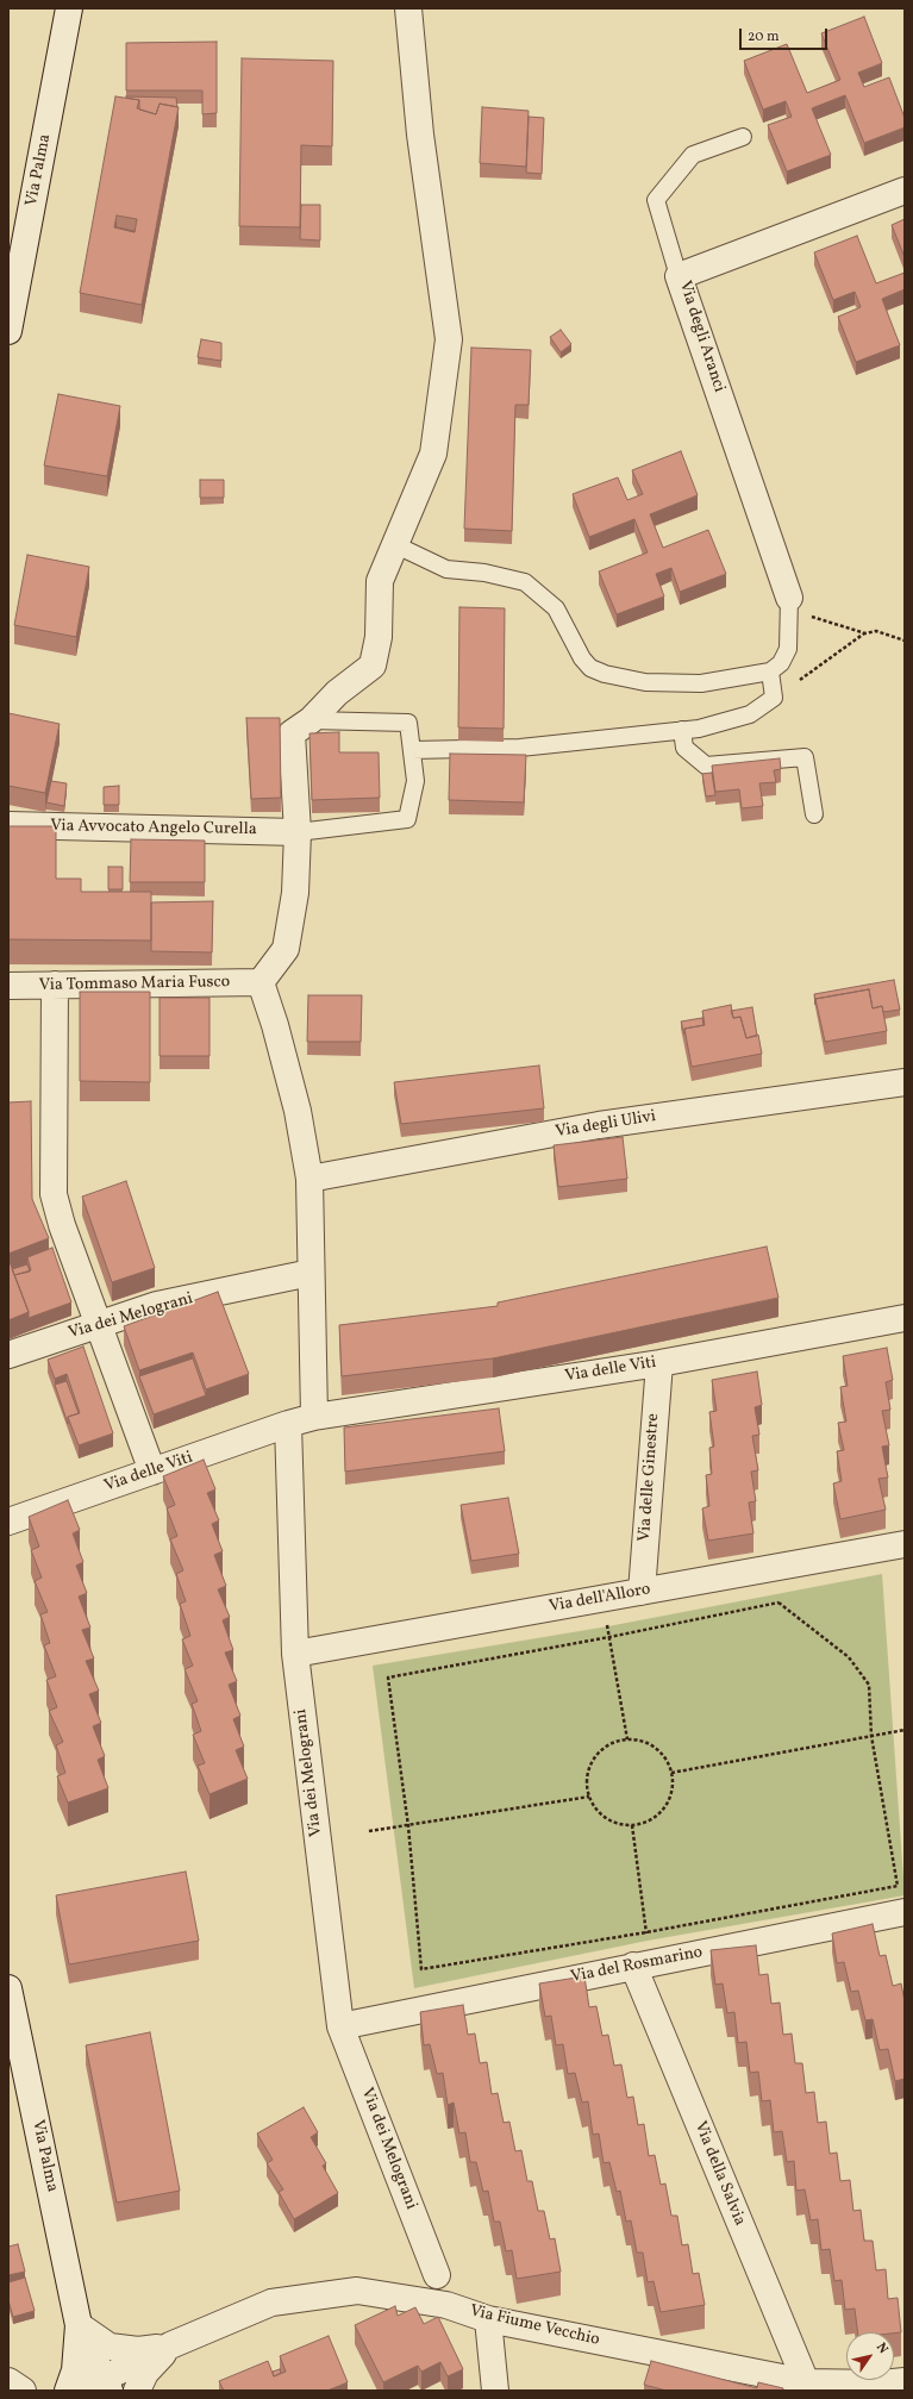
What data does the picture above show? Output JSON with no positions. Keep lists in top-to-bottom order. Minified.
{"streets":{"street":["Via Palma","Via degli Aranci","Via Avvocato Angelo Curella","Via Tommaso Maria Fusco","Via degli Ulivi","Via dei Melograni","Via delle Viti","Via delle Ginestre","Via dell'Alloro","Via del Rosmarino","Via della Salvia","Via Fiume Vecchio"]},"crossings":[["Via dei Melograni","Via delle Viti"],["Via dei Melograni","Via dell'Alloro"],["Via dei Melograni","Via del Rosmarino"],["Via delle Viti","Via delle Ginestre"],["Via delle Ginestre","Via dell'Alloro"],["Via del Rosmarino","Via della Salvia"],["Via della Salvia","Via Fiume Vecchio"]],"scale_bar":"20 m","north":"top right"}
